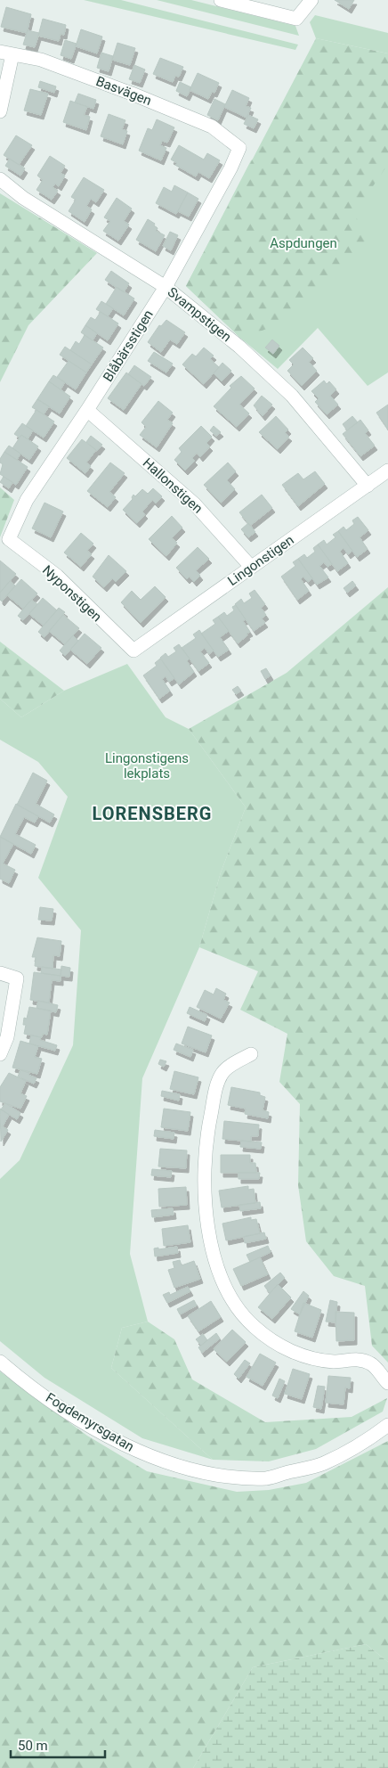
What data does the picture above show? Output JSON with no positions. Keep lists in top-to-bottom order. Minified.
{"streets":{"street":["Basvägen","Svampstigen","Blåbärsstigen","Hallonstigen","Lingonstigen","Nyponstigen","Fogdemyrsgatan"]},"crossings":[["Basvägen","Blåbärsstigen"],["Svampstigen","Blåbärsstigen"],["Svampstigen","Lingonstigen"],["Blåbärsstigen","Hallonstigen"],["Blåbärsstigen","Nyponstigen"],["Hallonstigen","Lingonstigen"],["Lingonstigen","Nyponstigen"]],"districts":["LORENSBERG"],"parks":["Aspdungen","Lingonstigens lekplats"],"scale_bar":"50 m"}
